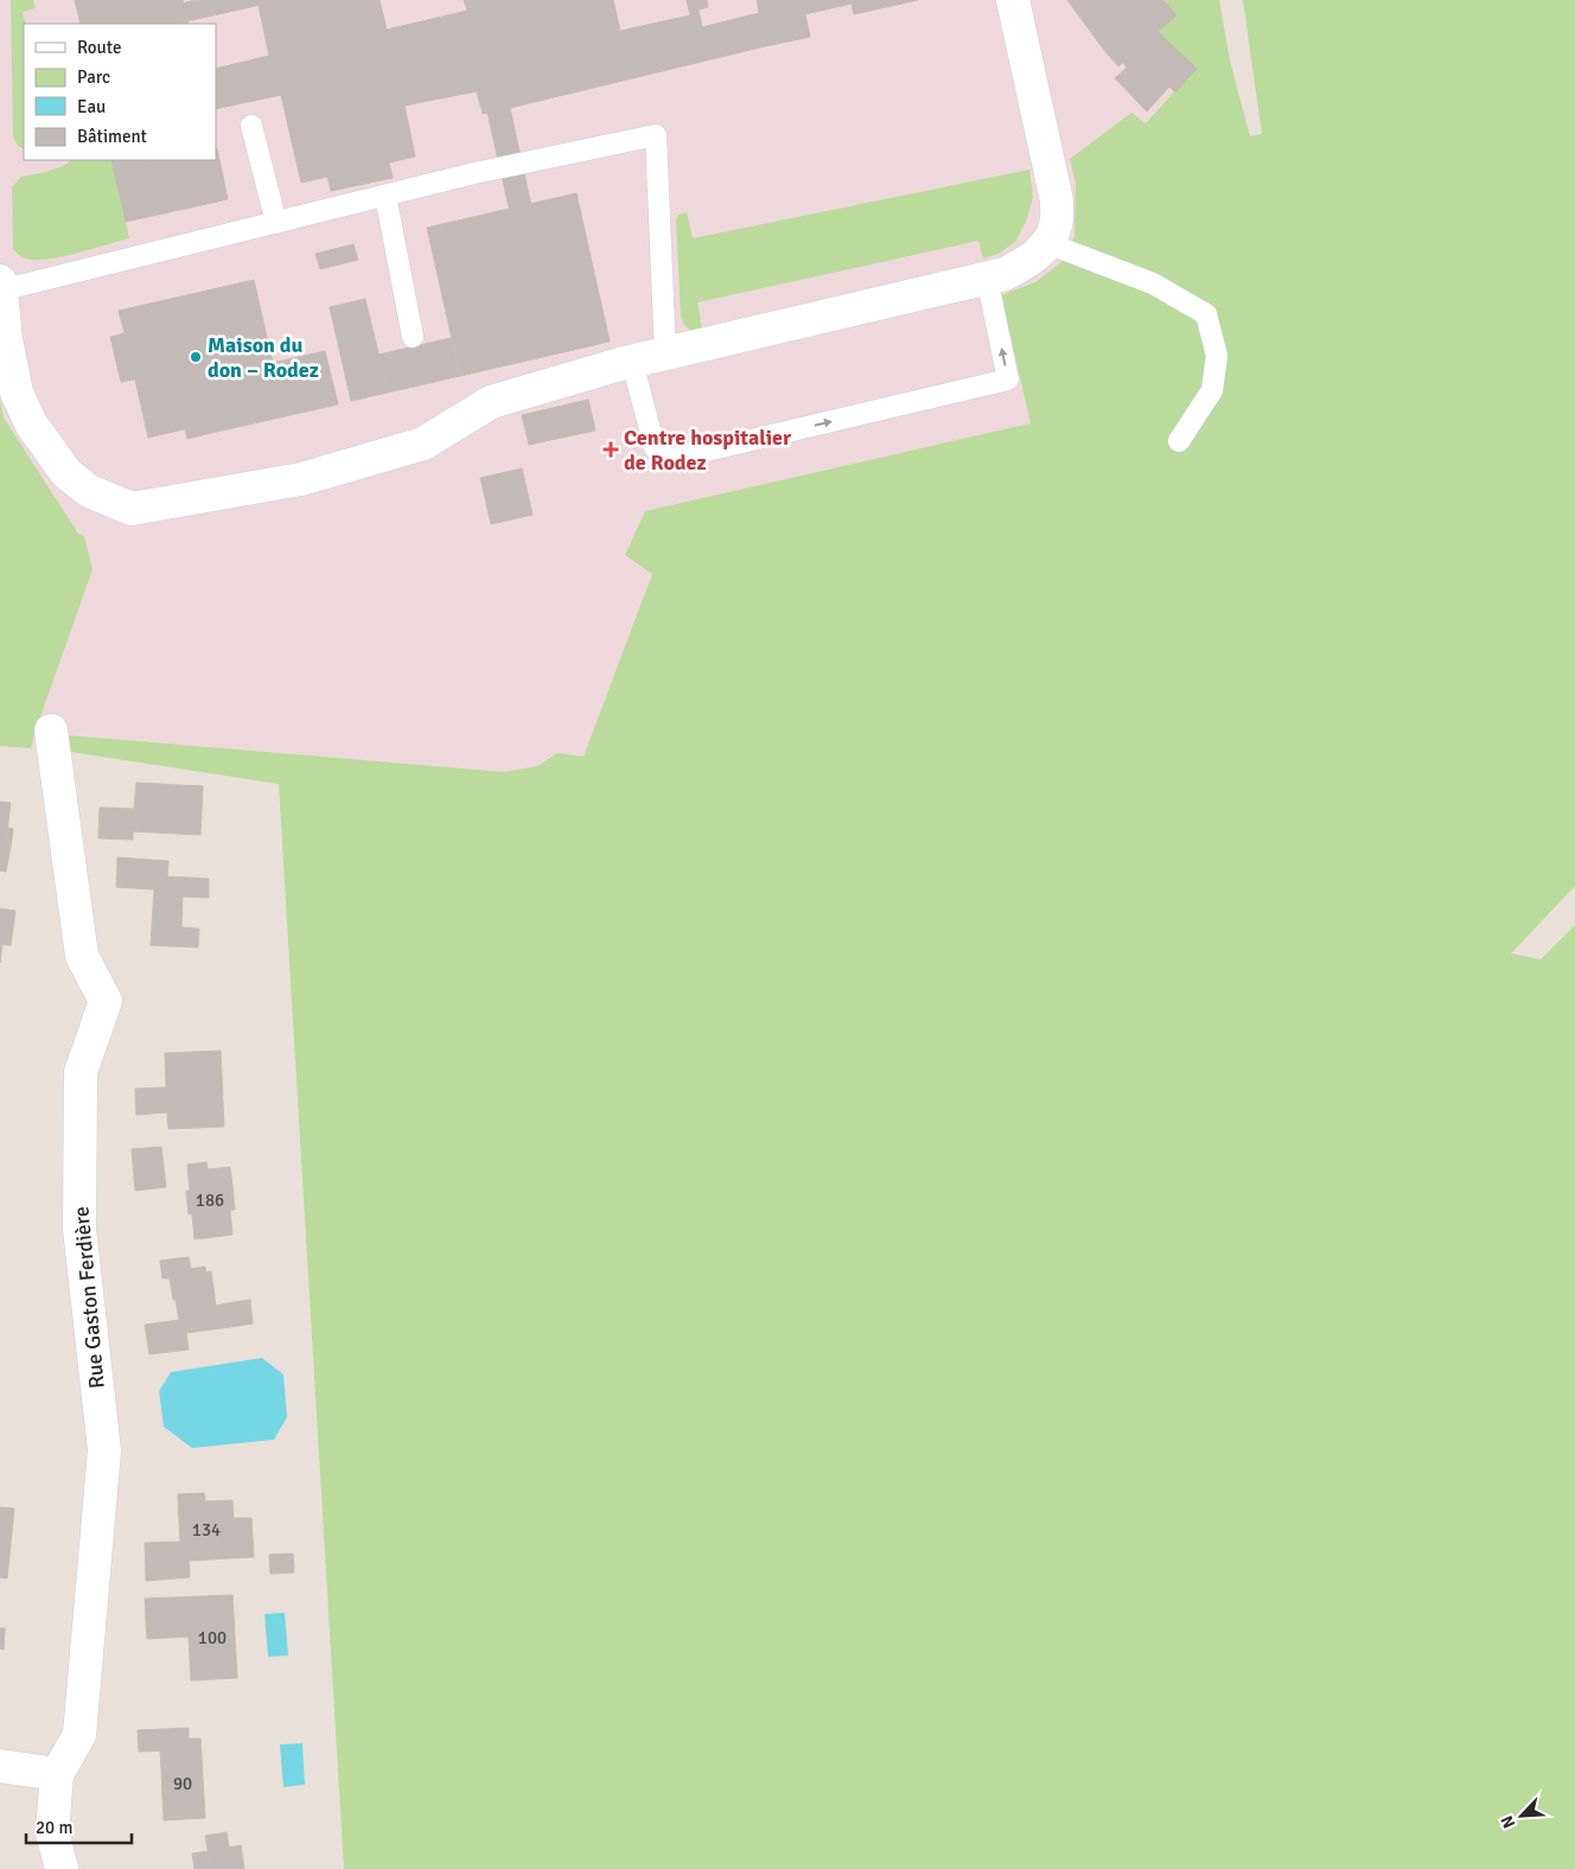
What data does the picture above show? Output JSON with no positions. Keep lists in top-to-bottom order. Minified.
{"streets":{"street":["Rue Gaston Ferdière"]},"places":{"other":["Maison du don – Rodez"],"health":["Centre hospitalier de Rodez"]},"house_numbers":["186","134","100","90"],"legend":["Route","Parc","Eau","Bâtiment"],"scale_bar":"20 m","north":"bottom left"}
